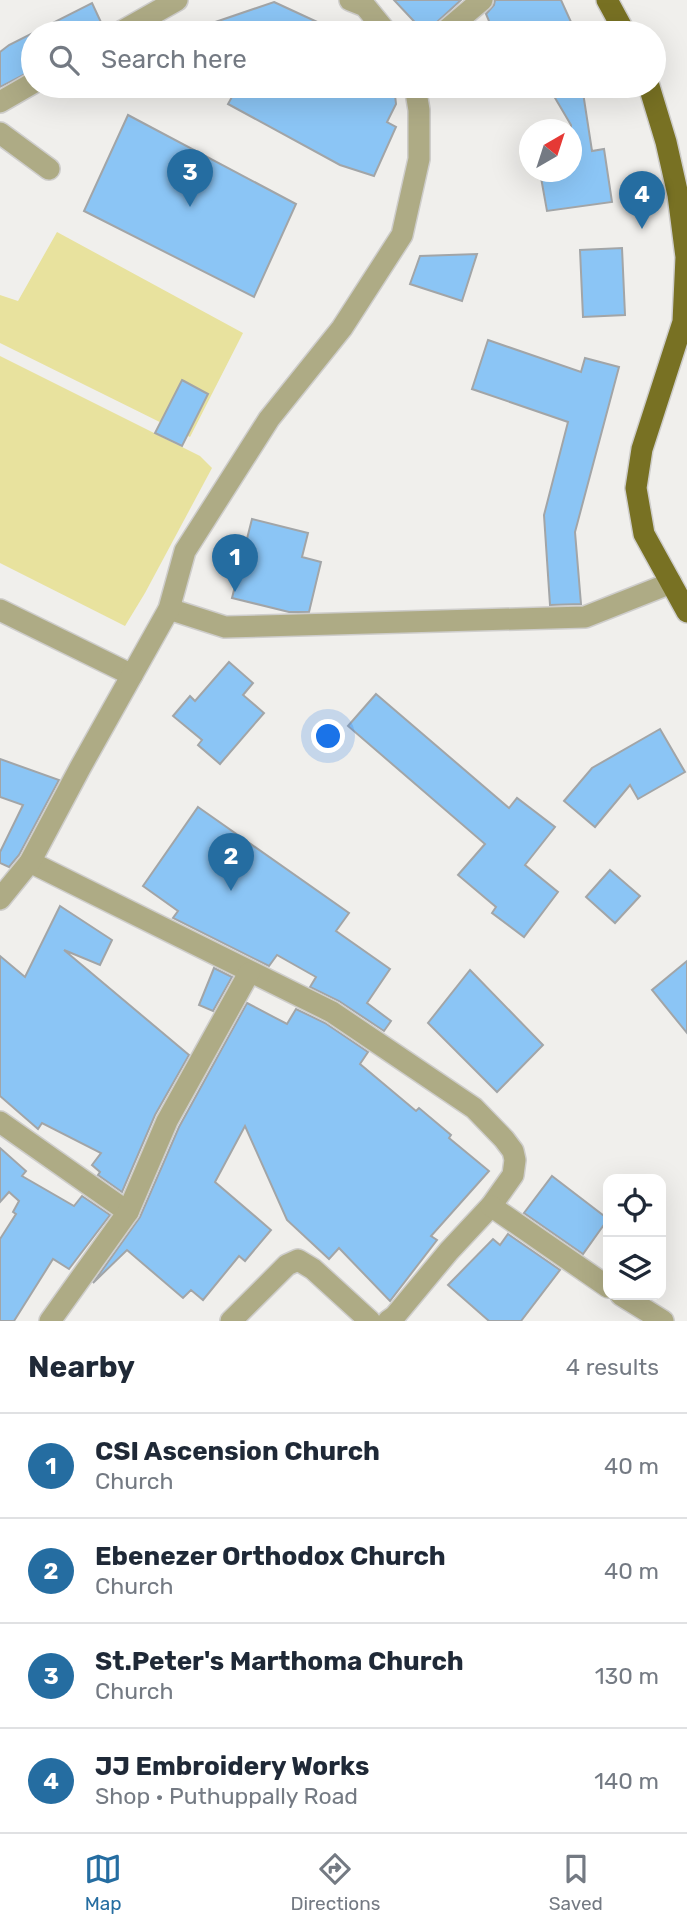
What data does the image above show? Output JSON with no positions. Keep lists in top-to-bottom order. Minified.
{"north":"top right","page":{"search":"Search here","pins":["3","4","1","2"],"heading":["Nearby","4 results"],"list":[{"mark":"1","name":"CSI Ascension Church","note":"Church","value":"40 m"},{"mark":"2","name":"Ebenezer Orthodox Church","note":"Church","value":"40 m"},{"mark":"3","name":"St.Peter's Marthoma Church","note":"Church","value":"130 m"},{"mark":"4","name":"JJ Embroidery Works","note":"Shop · Puthuppally Road","value":"140 m"}],"nav":["Map","Directions","Saved"]}}
